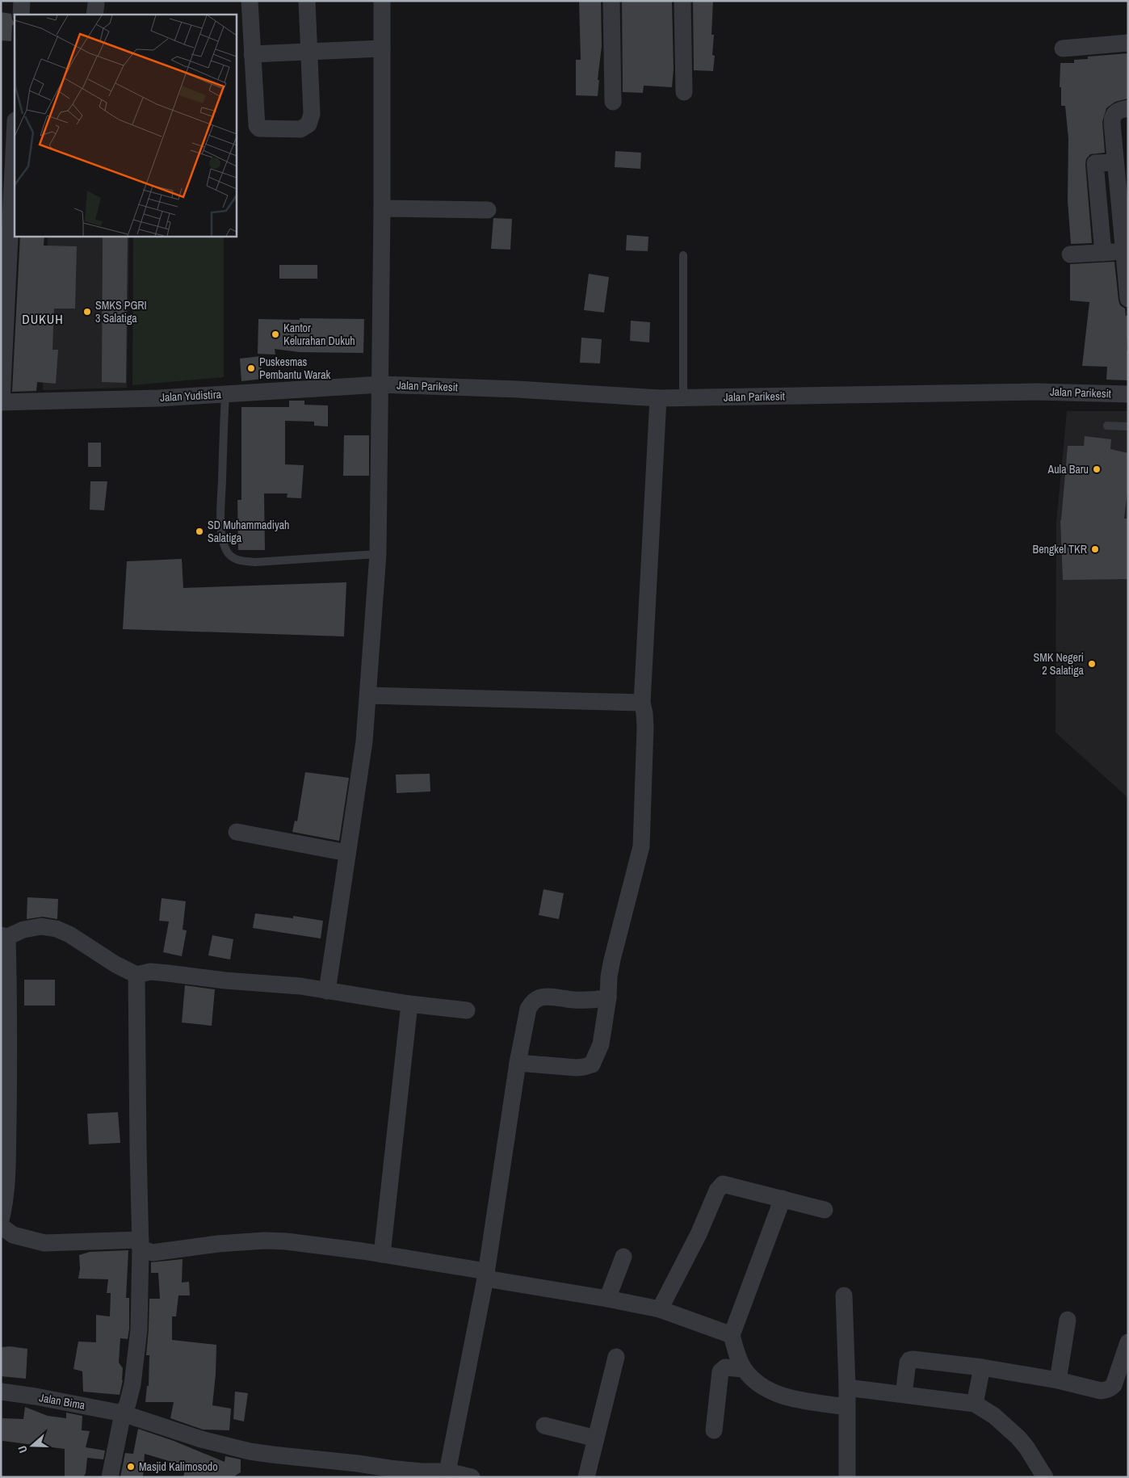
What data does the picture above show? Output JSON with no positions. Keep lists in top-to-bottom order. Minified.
{"streets":{"street":["Jalan Parikesit","Jalan Yudistira","Jalan Bima"]},"crossings":[["Jalan Parikesit","Jalan Yudistira"]],"districts":["DUKUH"],"places":["SMKS PGRI 3 Salatiga","Kantor Kelurahan Dukuh","Puskesmas Pembantu Warak","Aula Baru","SD Muhammadiyah Salatiga","Bengkel TKR","SMK Negeri 2 Salatiga","Masjid Kalimosodo"],"north":"left"}
